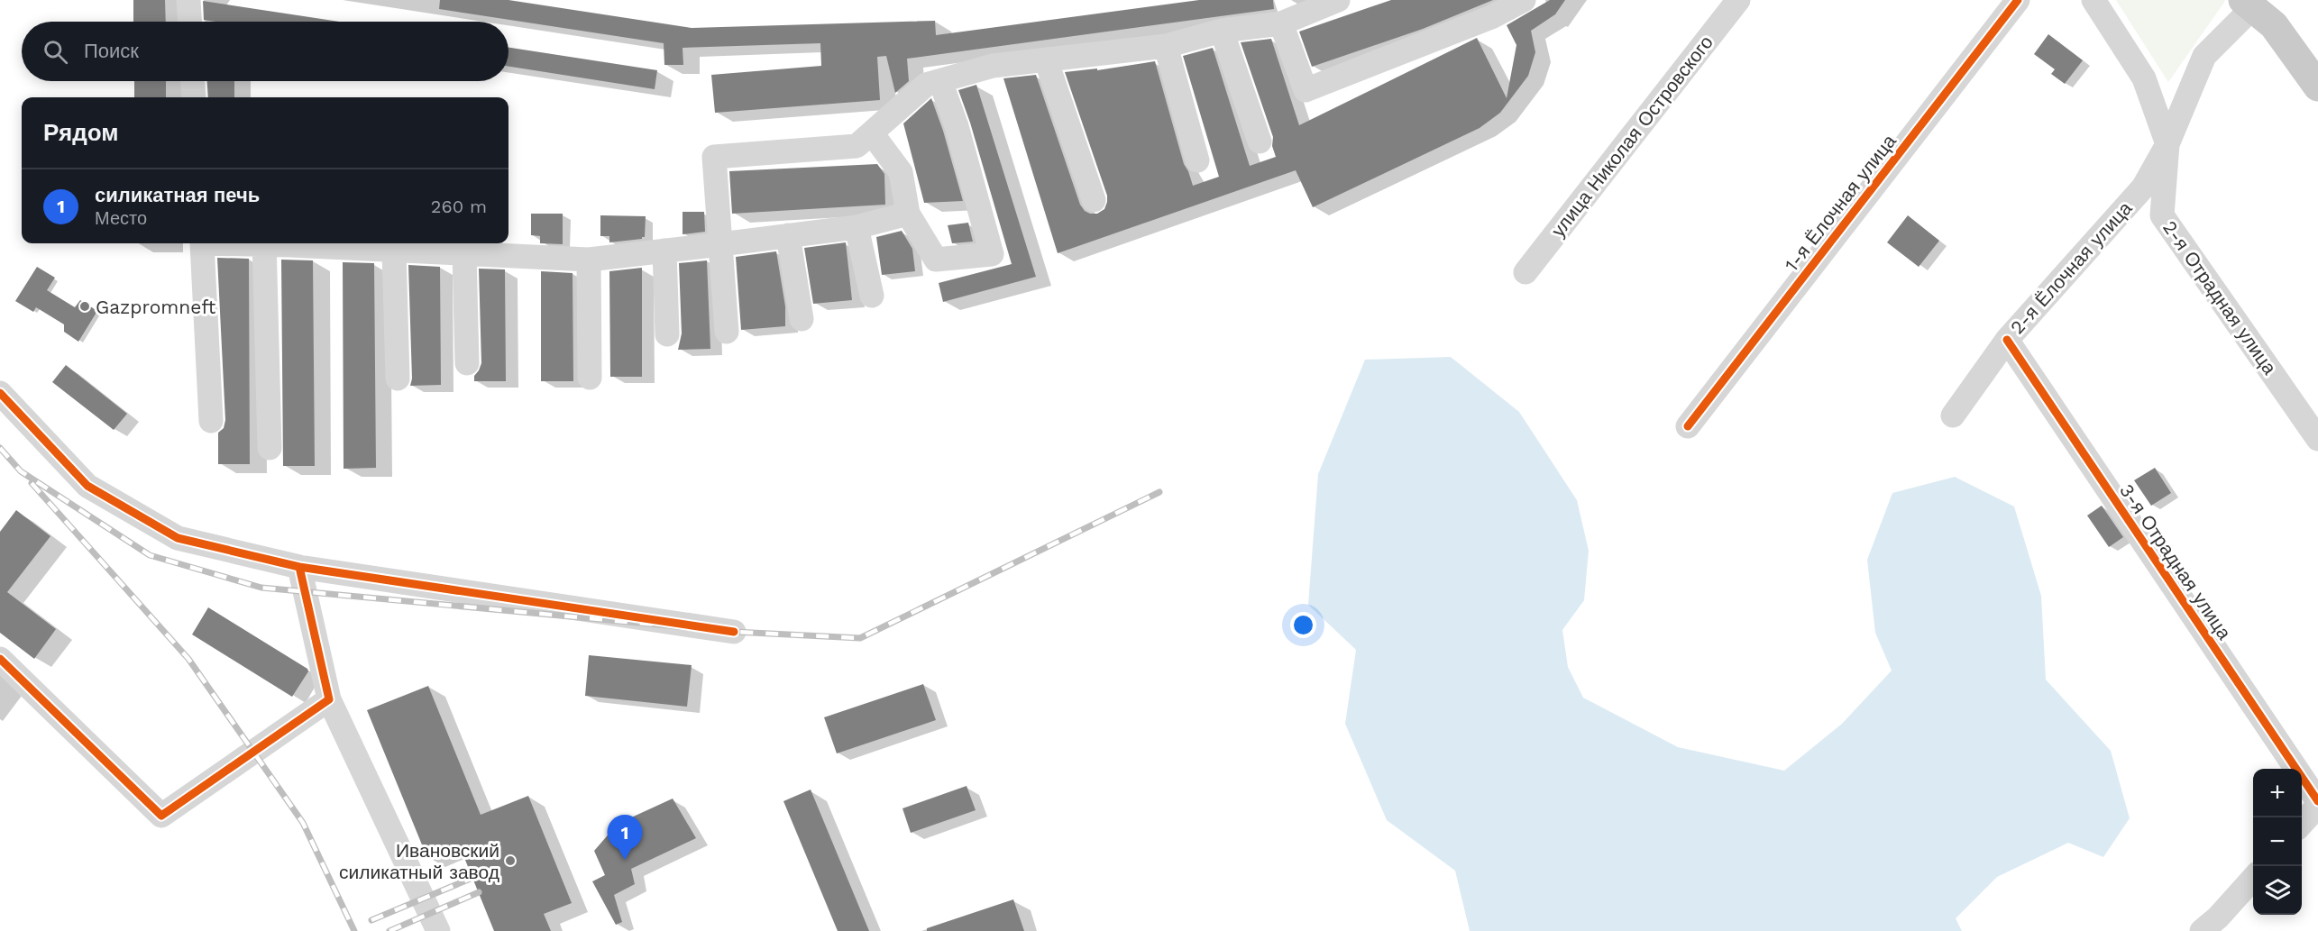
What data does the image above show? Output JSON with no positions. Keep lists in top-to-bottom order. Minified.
{"streets":{"street":["улица Николая Островского","1-я Ёлочная улица","2-я Ёлочная улица","2-я Отрадная улица","3-я Отрадная улица"]},"crossings":[["2-я Ёлочная улица","2-я Отрадная улица"],["2-я Ёлочная улица","3-я Отрадная улица"]],"places":["Gazpromneft","Ивановский силикатный завод"],"page":{"search":"Поиск","heading":"Рядом","list":[{"mark":"1","name":"силикатная печь","note":"Место","value":"260 m"}],"map_buttons":["+","−"],"pins":"1"}}
